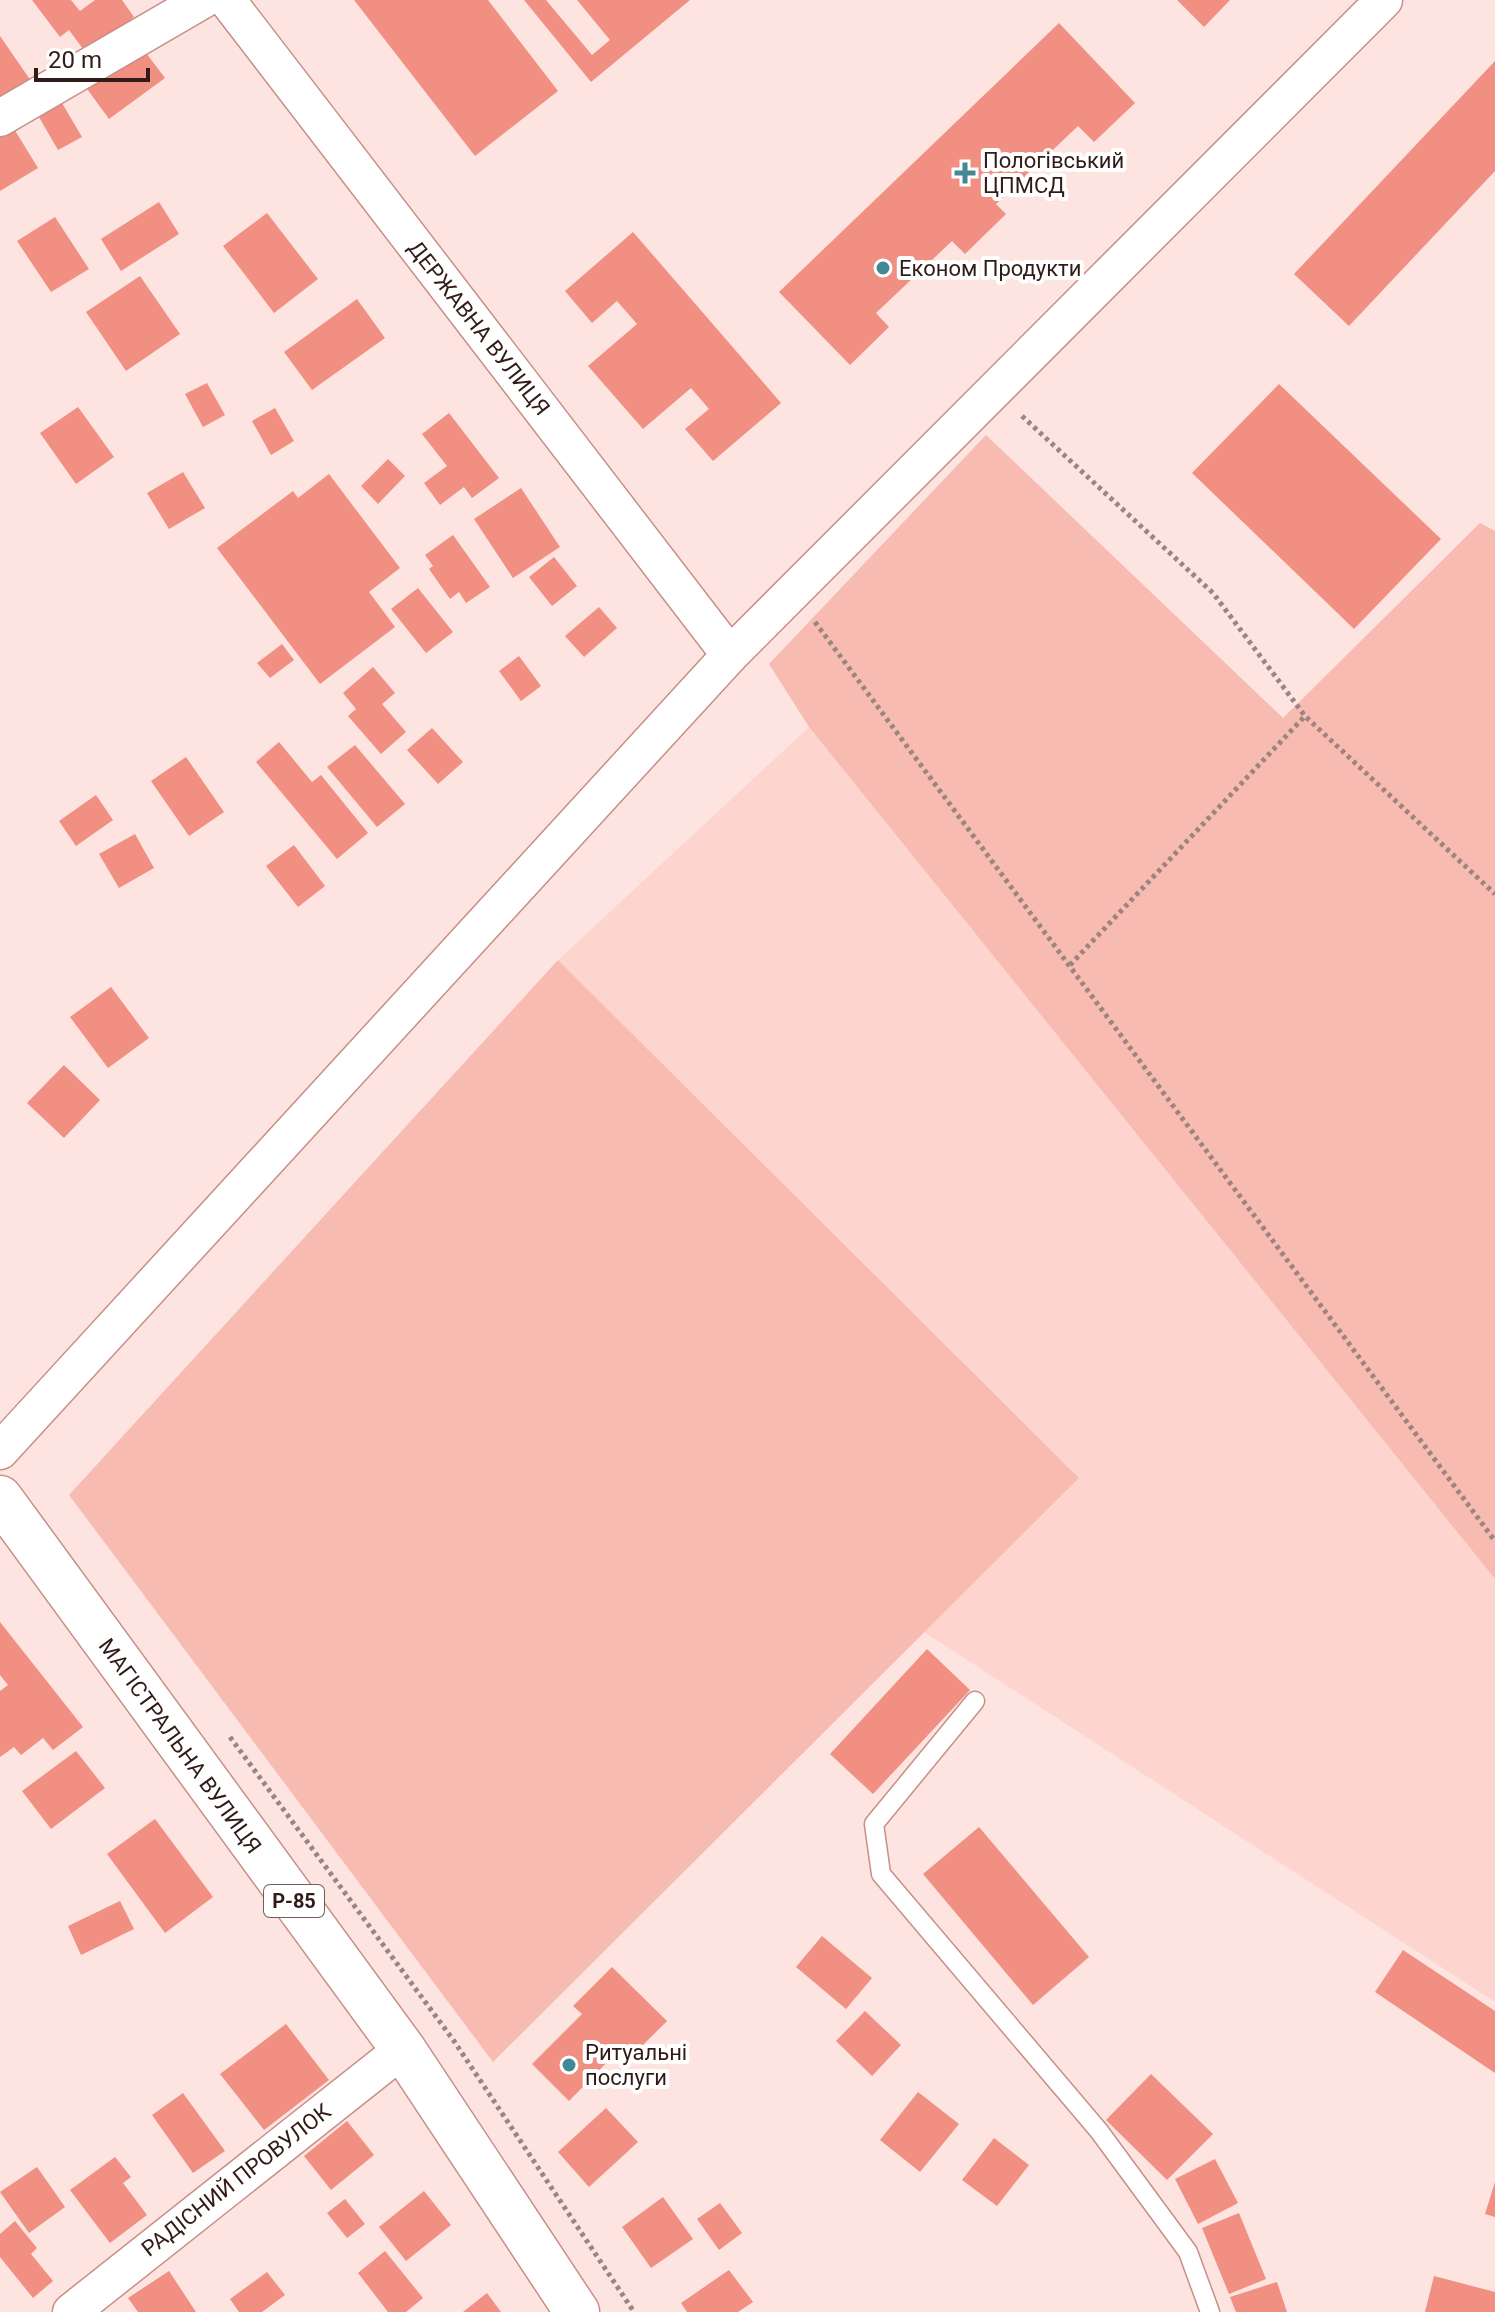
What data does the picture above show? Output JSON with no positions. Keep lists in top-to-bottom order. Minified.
{"streets":{"main road":["МАГІСТРАЛЬНА ВУЛИЦЯ","Р-85"],"street":["ДЕРЖАВНА ВУЛИЦЯ","РАДІСНИЙ ПРОВУЛОК"]},"crossings":[["МАГІСТРАЛЬНА ВУЛИЦЯ","РАДІСНИЙ ПРОВУЛОК"]],"places":{"health":["Пологівський ЦПМСД"],"other":["Економ Продукти","Ритуальні послуги"]},"scale_bar":"20 m"}
